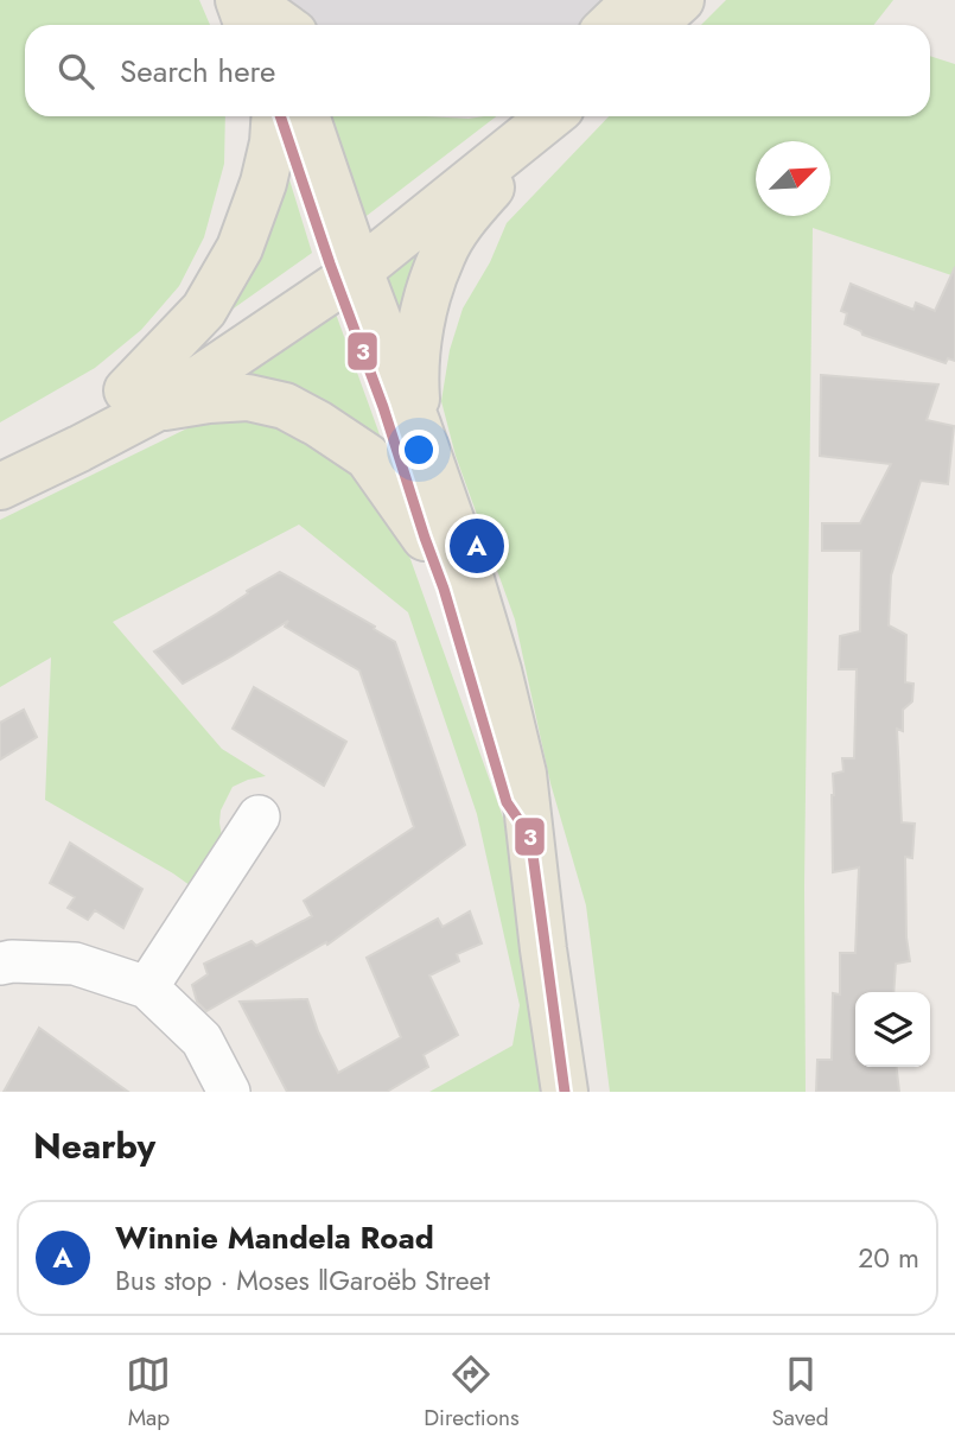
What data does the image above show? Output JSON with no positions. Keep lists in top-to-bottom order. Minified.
{"lines":["transit line 3"],"north":"top right","page":{"search":"Search here","pins":"A","heading":"Nearby","list":[{"mark":"A","name":"Winnie Mandela Road","note":"Bus stop · Moses ǁGaroëb Street","value":"20 m"}],"nav":["Map","Directions","Saved"]}}
